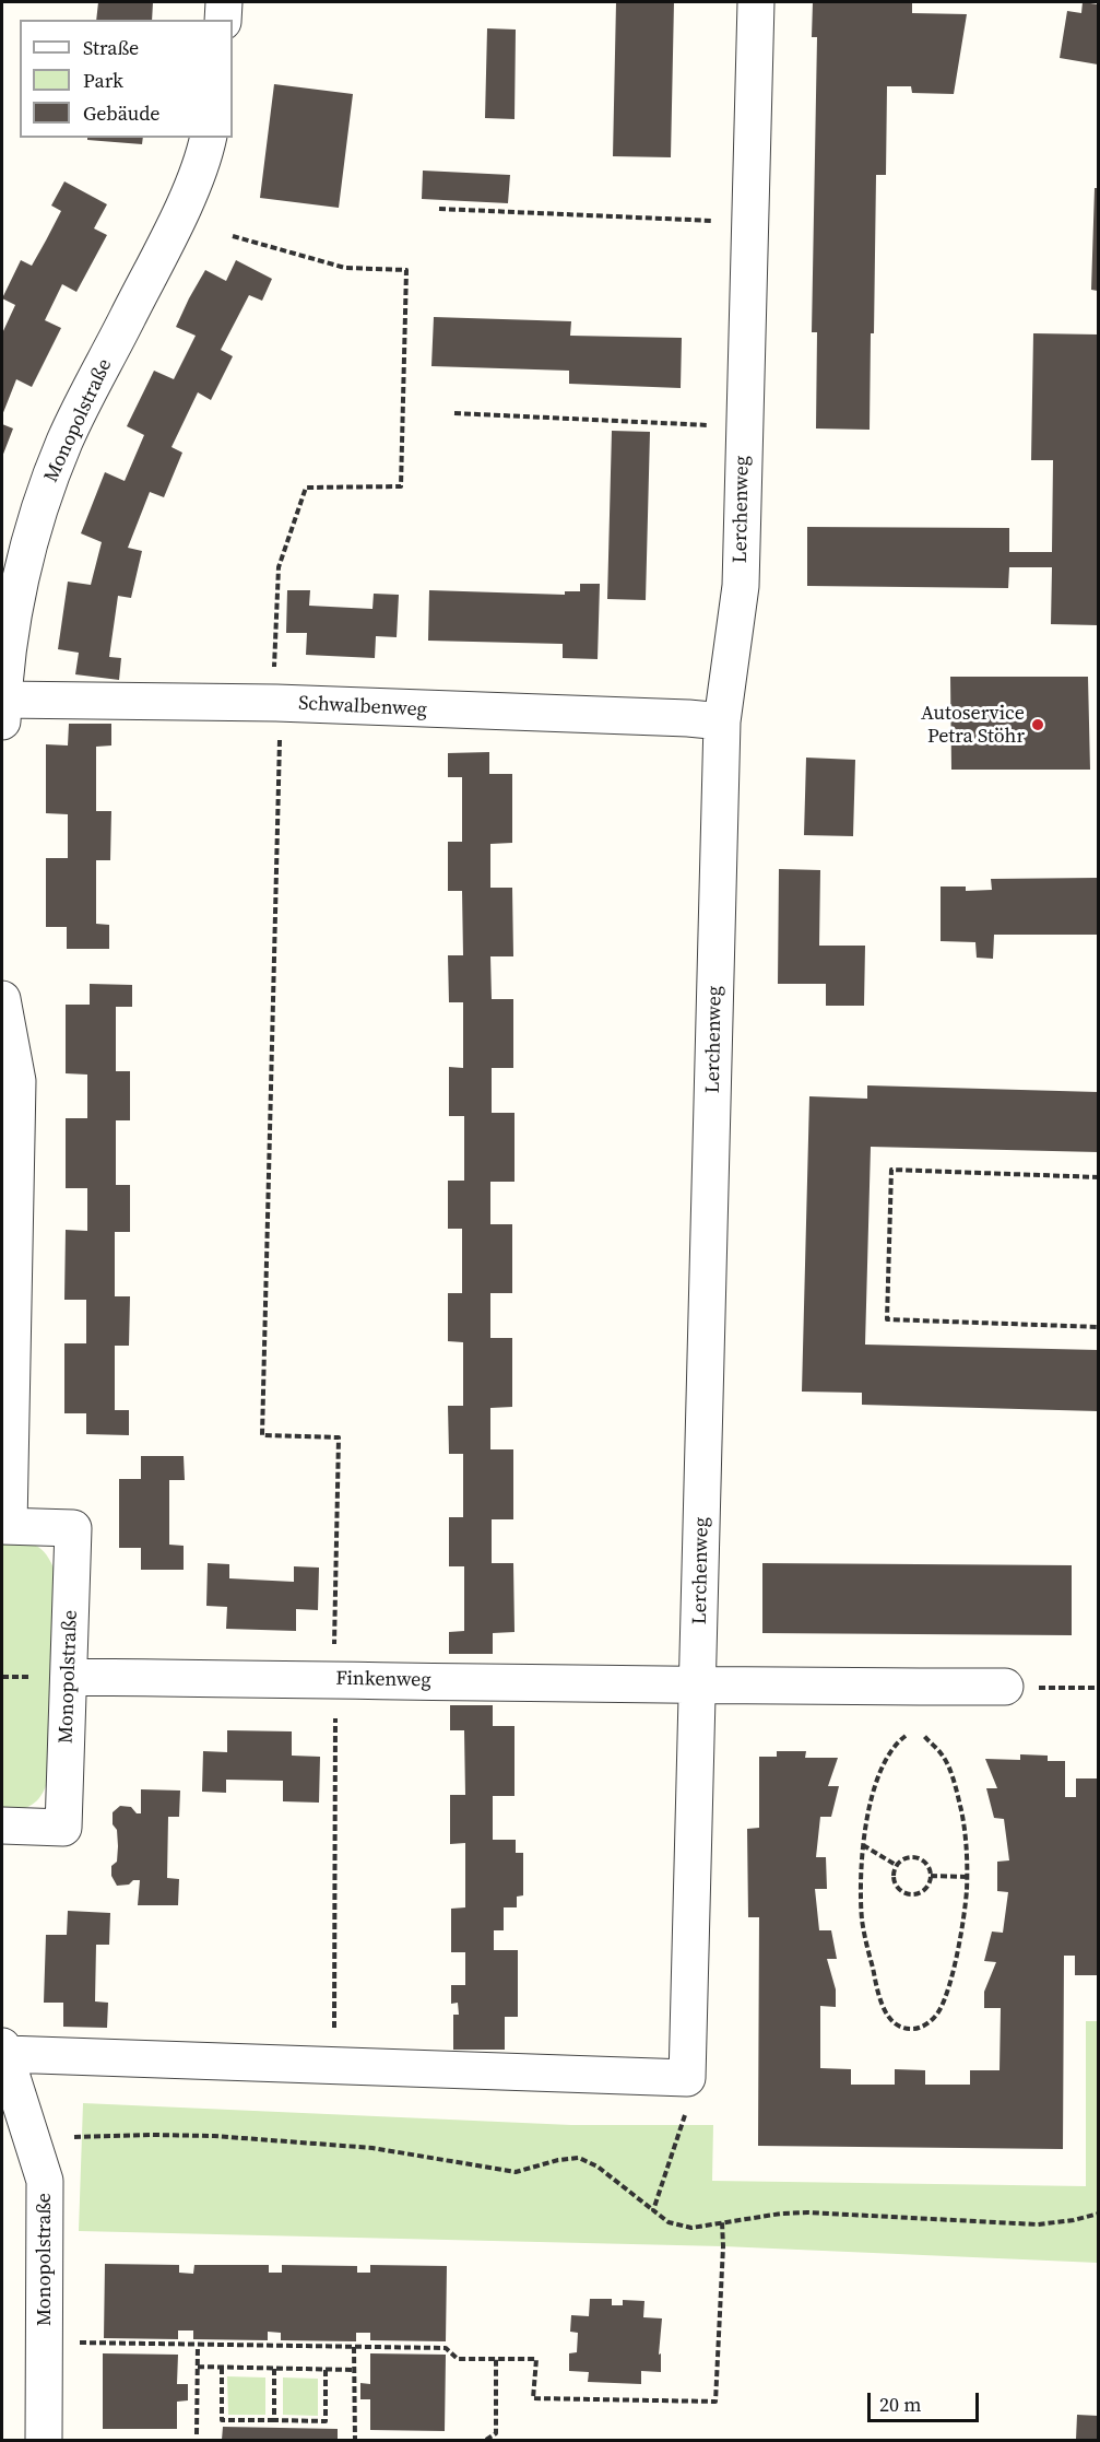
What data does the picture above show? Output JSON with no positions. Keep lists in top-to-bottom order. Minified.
{"streets":{"street":["Monopolstraße","Lerchenweg","Schwalbenweg","Finkenweg"]},"crossings":[["Monopolstraße","Schwalbenweg"],["Monopolstraße","Finkenweg"],["Lerchenweg","Schwalbenweg"],["Lerchenweg","Finkenweg"]],"places":["Autoservice Petra Stöhr"],"legend":["Straße","Park","Gebäude"],"scale_bar":"20 m"}
